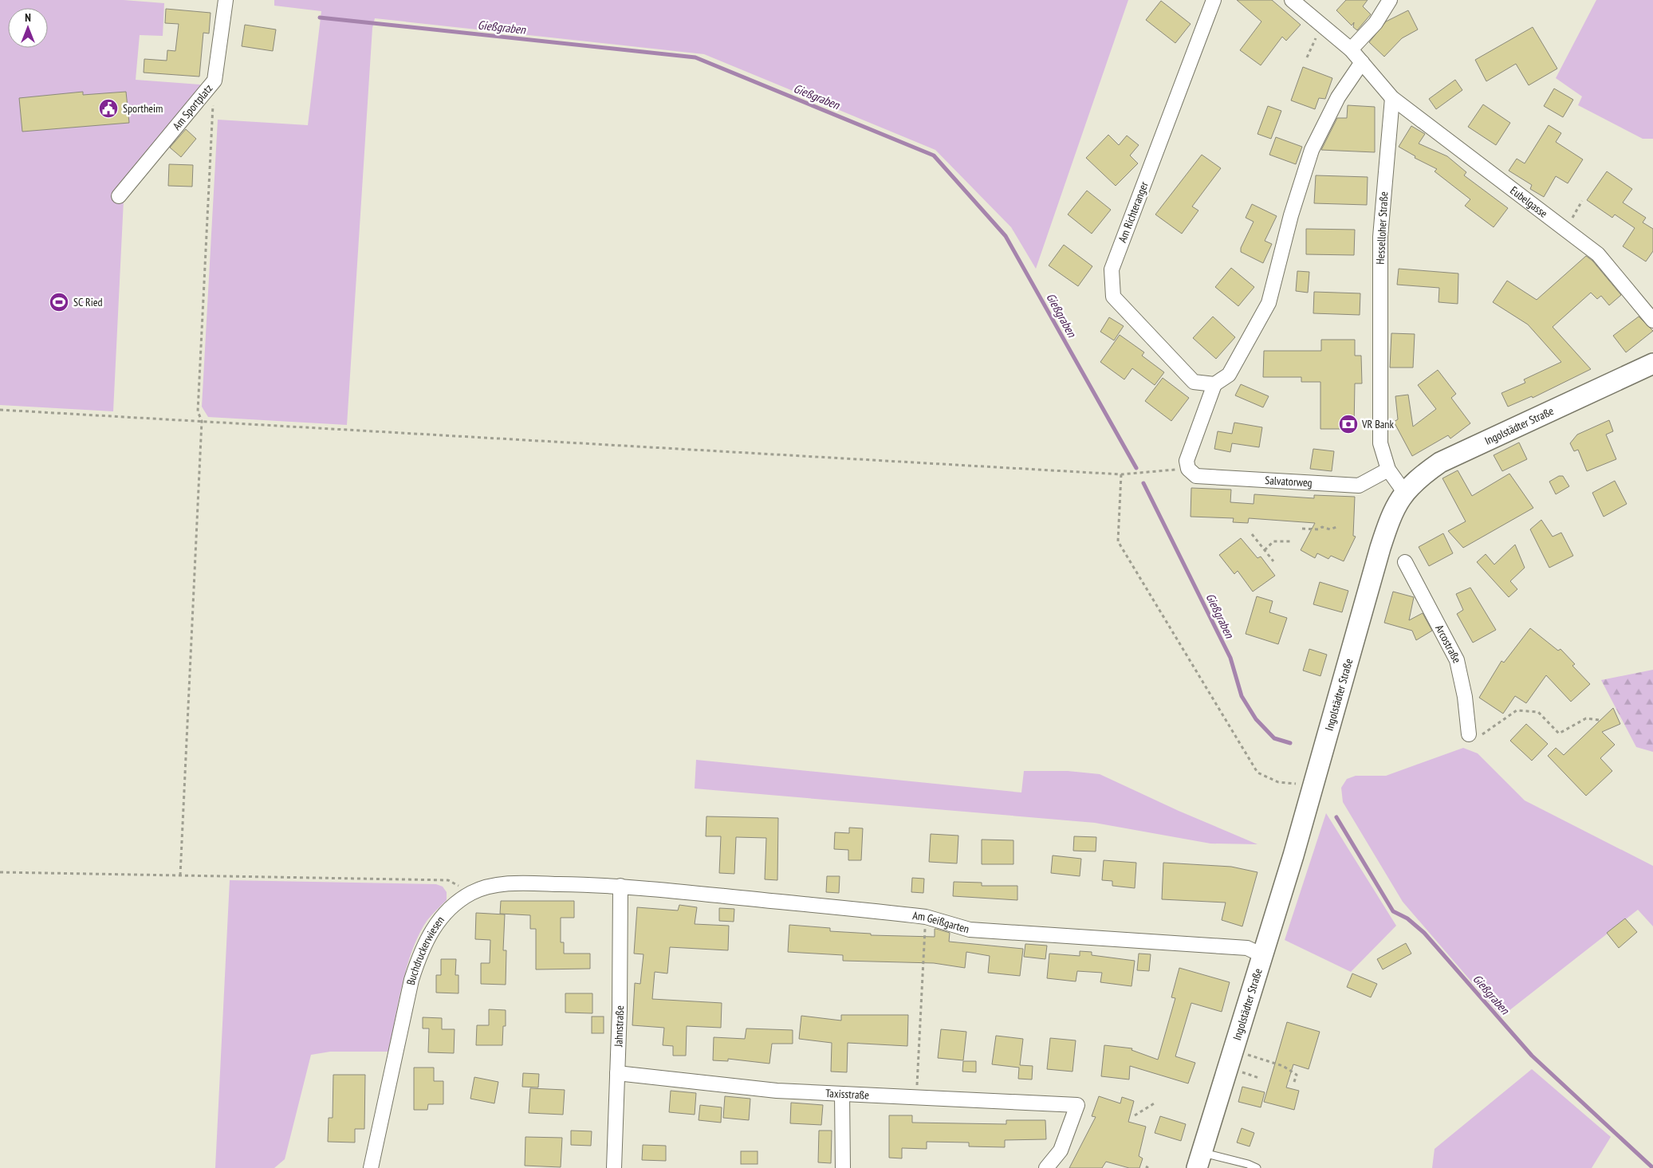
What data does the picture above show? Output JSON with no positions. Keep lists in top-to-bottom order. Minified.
{"streets":{"main road":["Ingolstädter Straße"],"street":["Am Sportplatz","Eubelgasse","Am Richteranger","Hesselloher Straße","Salvatorweg","Arcostraße","Am Geißgarten","Buchdruckerwiesen","Jahnstraße","Taxisstraße"]},"crossings":[["Eubelgasse","Hesselloher Straße"],["Hesselloher Straße","Ingolstädter Straße"],["Hesselloher Straße","Salvatorweg"],["Ingolstädter Straße","Am Geißgarten"],["Am Geißgarten","Buchdruckerwiesen"],["Am Geißgarten","Jahnstraße"],["Buchdruckerwiesen","Jahnstraße"],["Jahnstraße","Taxisstraße"]],"water":["Gießgraben"],"places":{"public building":["Sportheim"],"sports":["SC Ried"],"bank":["VR Bank"]},"north":"top"}
